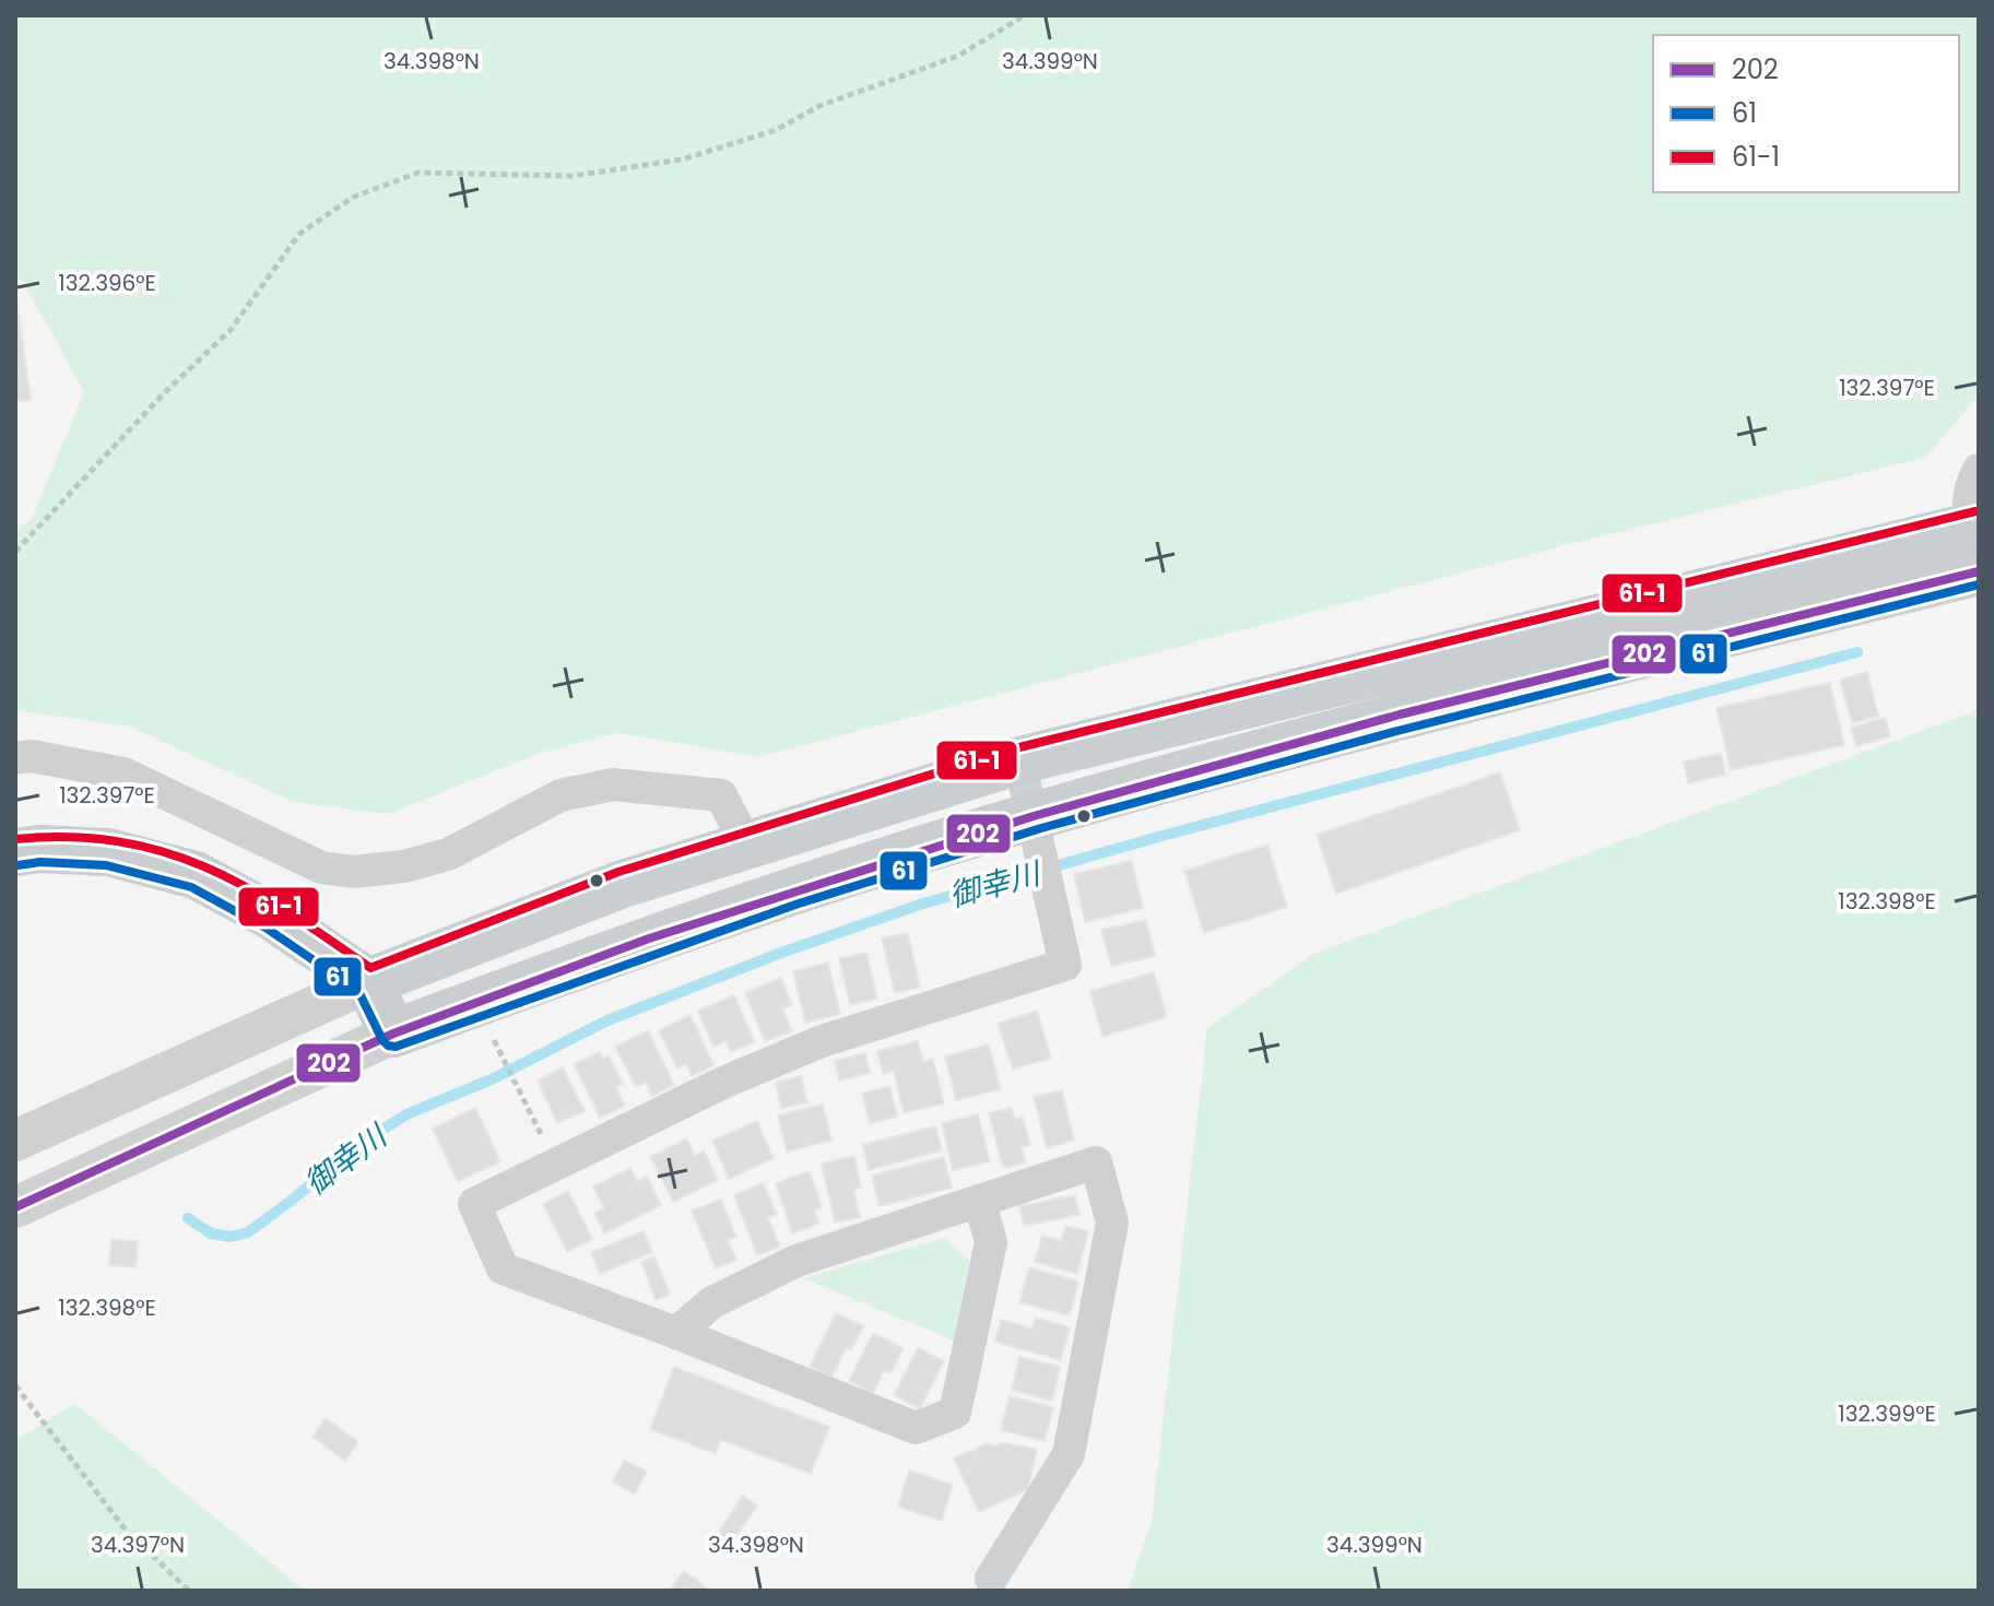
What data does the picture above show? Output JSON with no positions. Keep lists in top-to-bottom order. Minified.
{"water":["御幸川"],"lines":["transit line 61-1","transit line 202","transit line 61"],"legend":["202","61","61-1"],"coordinates":["34.398°N","34.399°N","132.396°E","132.397°E","132.398°E","132.399°E","34.397°N"]}
